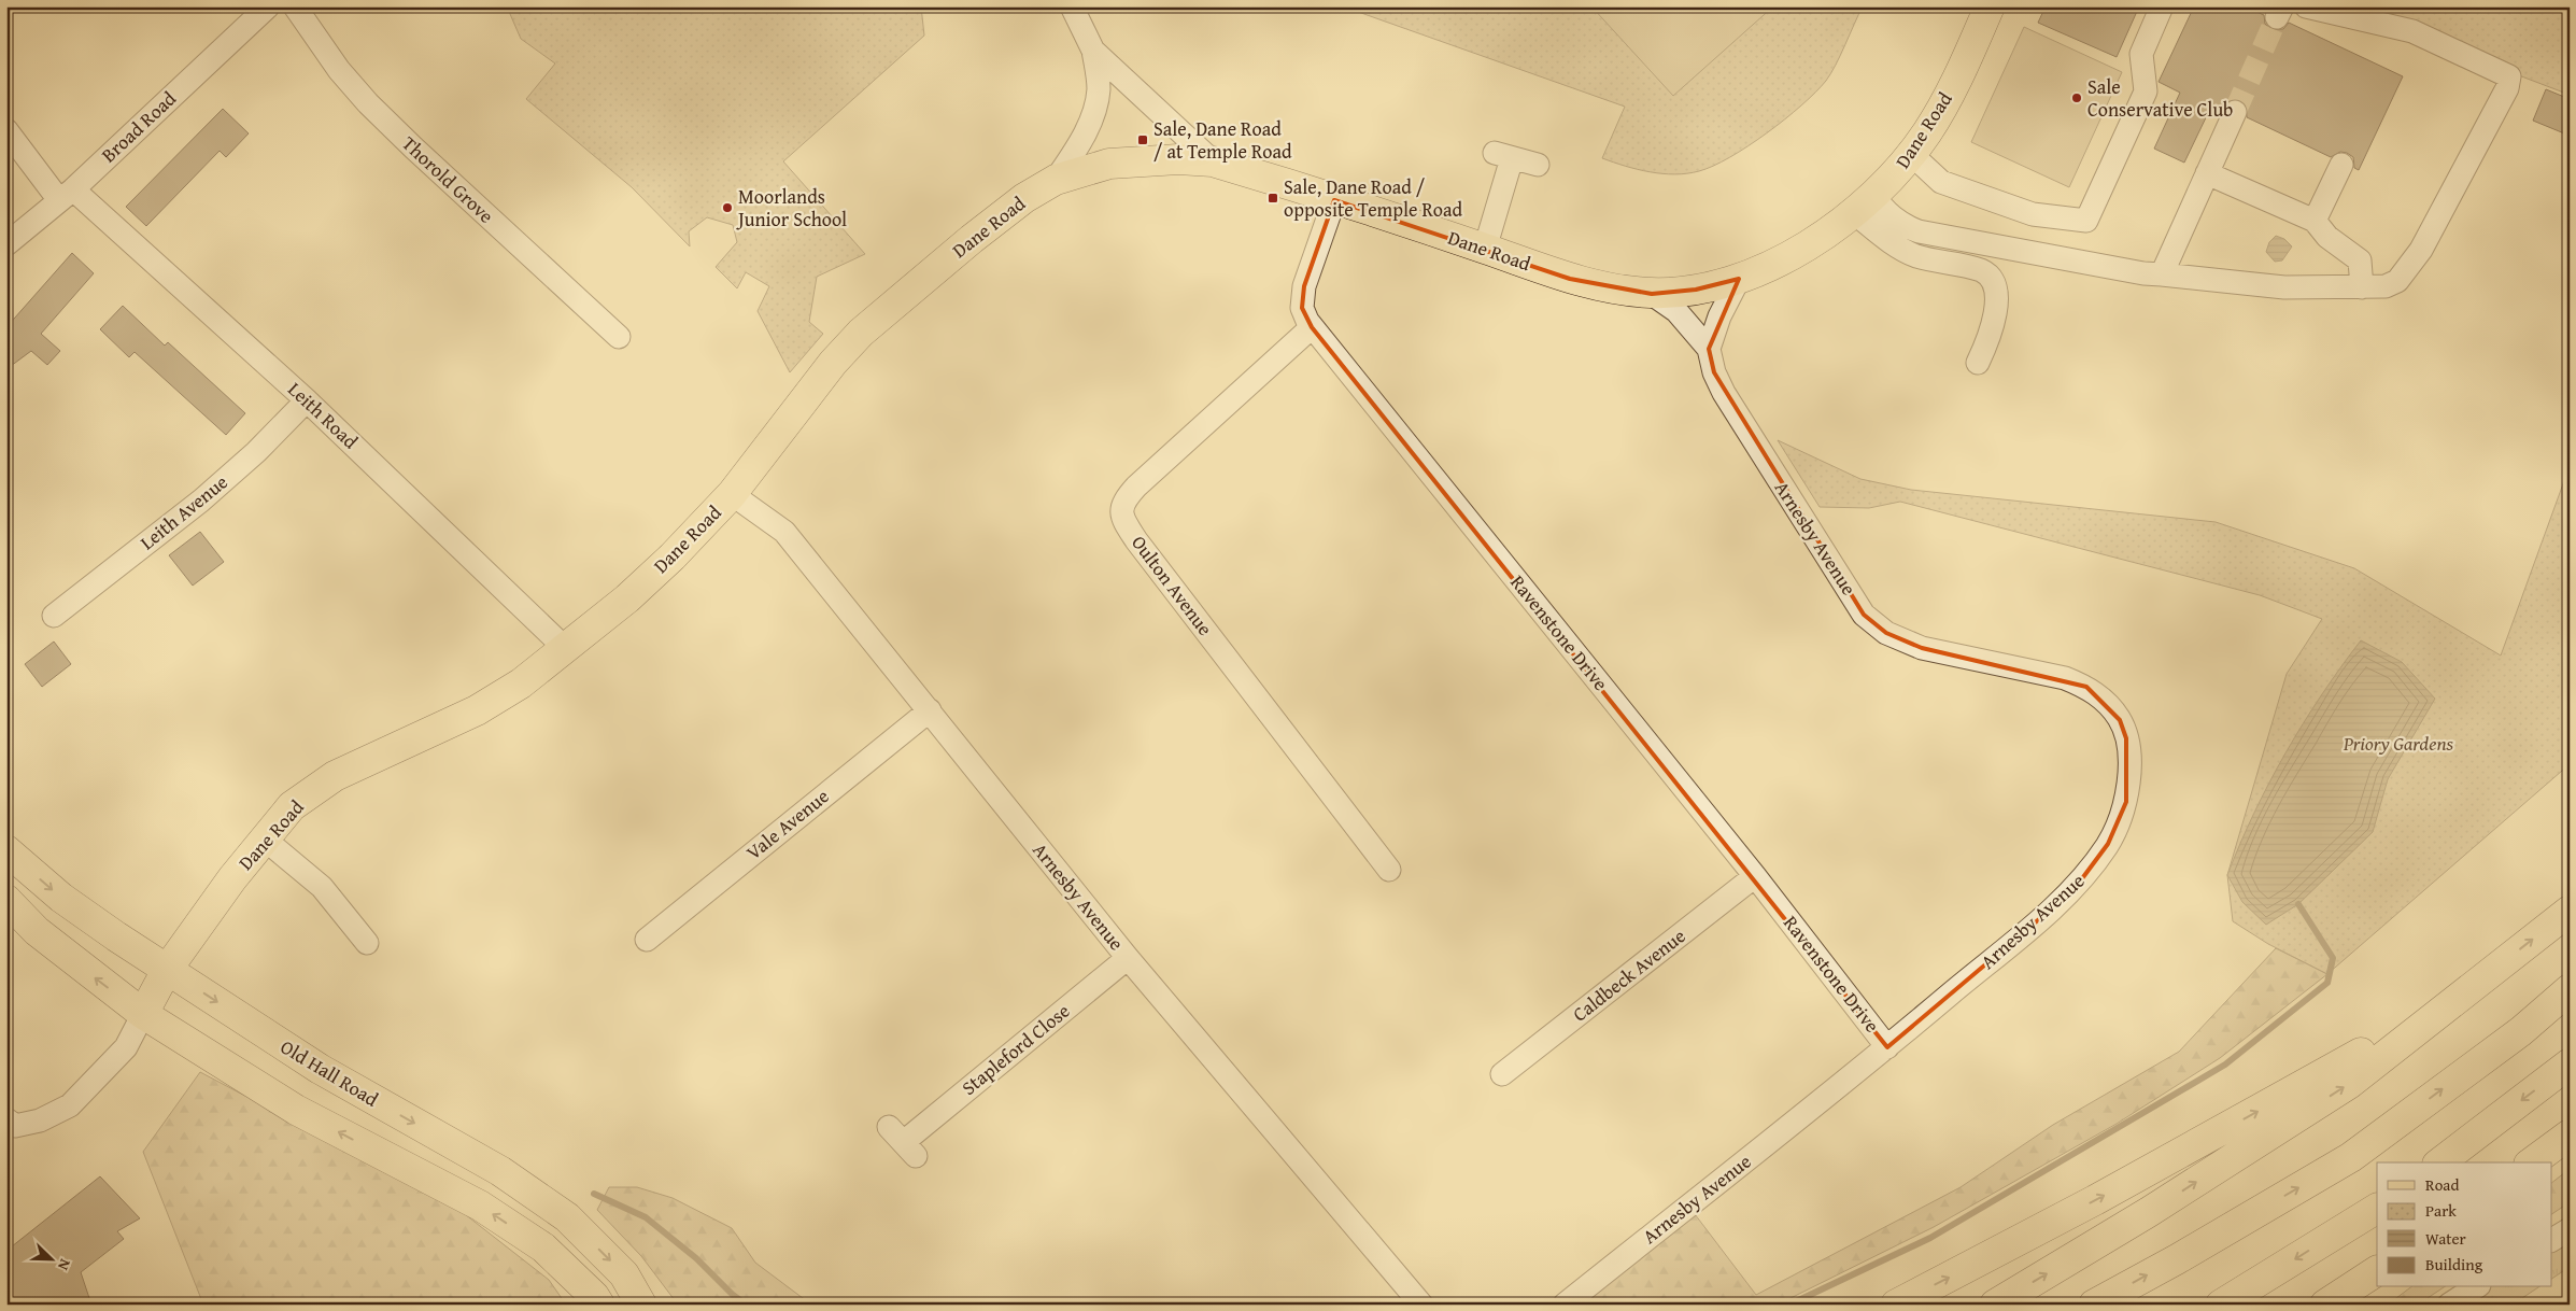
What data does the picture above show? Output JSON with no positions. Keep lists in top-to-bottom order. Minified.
{"streets":{"main road":["Dane Road","Old Hall Road"],"street":["Broad Road","Thorold Grove","Leith Road","Leith Avenue","Arnesby Avenue","Oulton Avenue","Ravenstone Drive","Vale Avenue","Caldbeck Avenue","Stapleford Close"]},"crossings":[["Broad Road","Leith Road"],["Dane Road","Leith Road"],["Dane Road","Arnesby Avenue"],["Dane Road","Ravenstone Drive"],["Dane Road","Old Hall Road"],["Leith Road","Leith Avenue"],["Arnesby Avenue","Ravenstone Drive"],["Arnesby Avenue","Vale Avenue"],["Arnesby Avenue","Stapleford Close"],["Oulton Avenue","Ravenstone Drive"],["Ravenstone Drive","Caldbeck Avenue"]],"parks":["Priory Gardens"],"places":{"other":["Sale Conservative Club","Moorlands Junior School"],"transit":["Sale, Dane Road / at Temple Road","Sale, Dane Road / opposite Temple Road"]},"legend":["Road","Park","Water","Building"],"north":"bottom right"}
